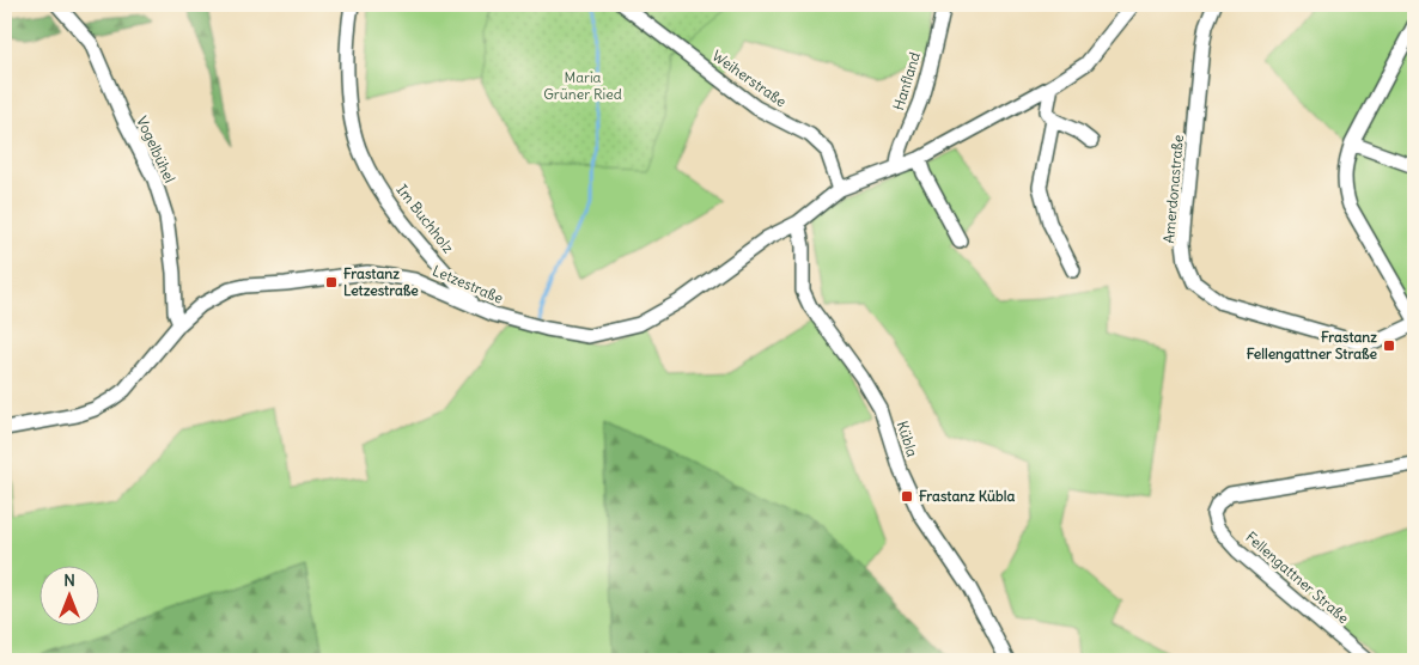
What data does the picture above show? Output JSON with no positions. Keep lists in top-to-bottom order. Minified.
{"streets":{"street":["Weiherstraße","Hanfland","Vogelbühel","Amerdonastraße","Im Buchholz","Letzestraße","Kübla","Fellengattner Straße"]},"crossings":[["Weiherstraße","Letzestraße"],["Hanfland","Letzestraße"],["Vogelbühel","Letzestraße"],["Im Buchholz","Letzestraße"],["Letzestraße","Kübla"]],"parks":["Maria Grüner Ried"],"places":{"transit":["Frastanz Letzestraße","Frastanz Fellengattner Straße","Frastanz Kübla"]},"north":"top"}
